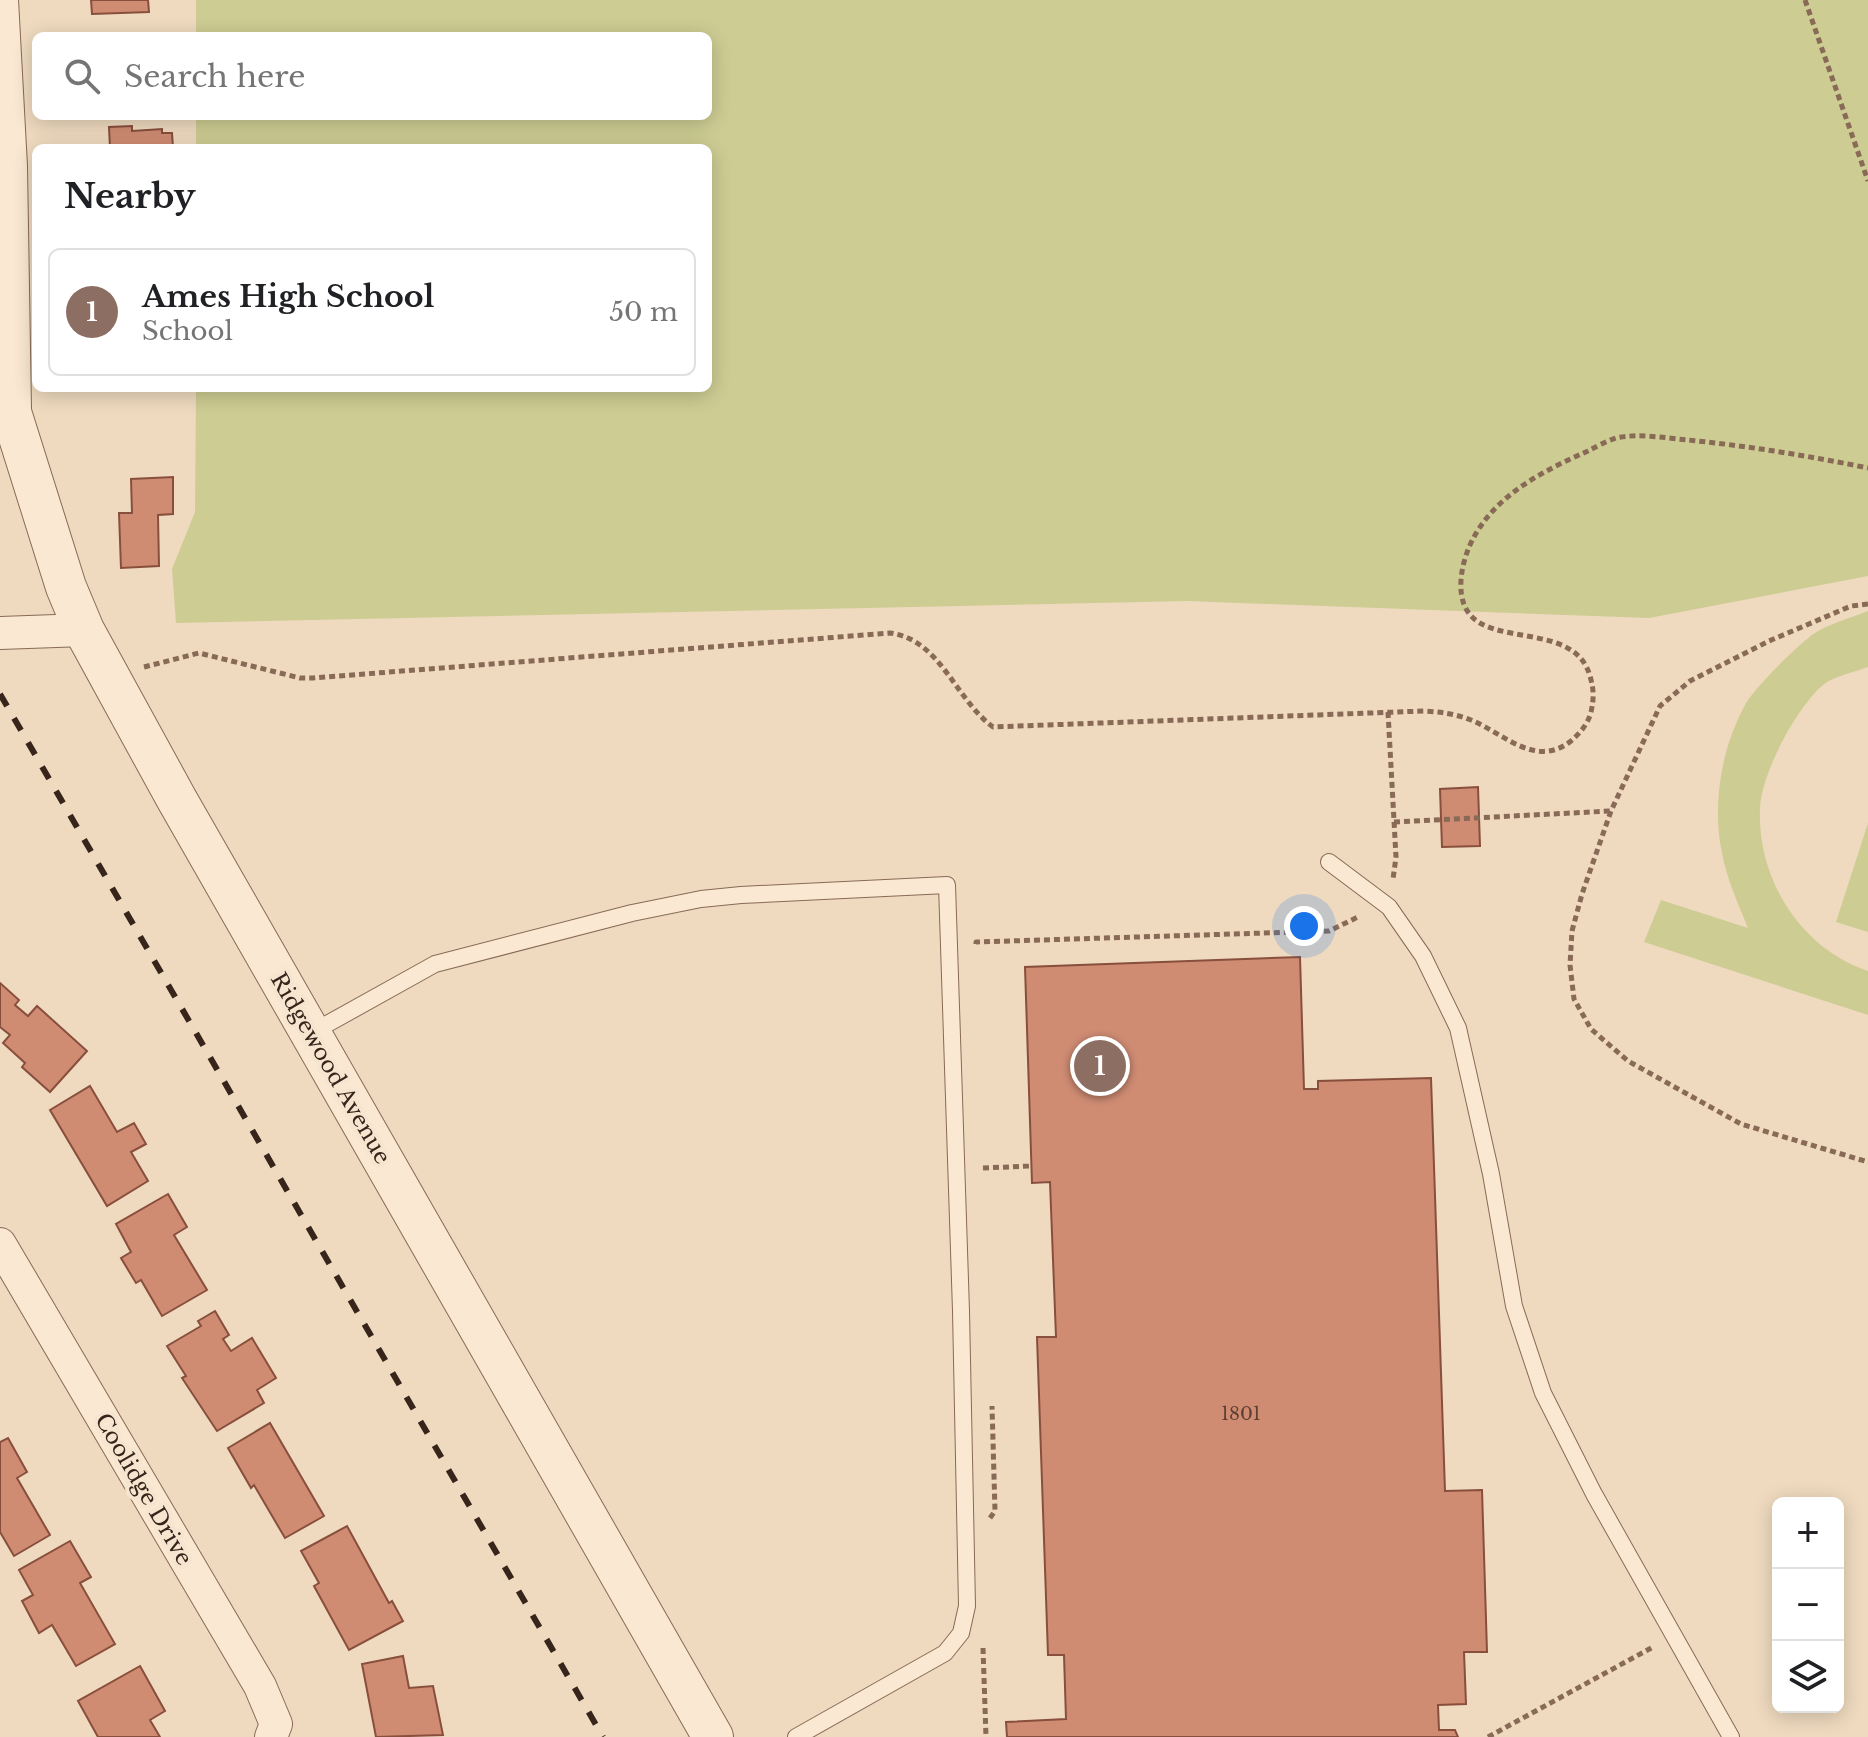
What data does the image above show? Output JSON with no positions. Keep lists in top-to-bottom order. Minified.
{"streets":{"street":["Ridgewood Avenue","Coolidge Drive"]},"house_numbers":["1801"],"page":{"search":"Search here","heading":"Nearby","list":[{"mark":"1","name":"Ames High School","note":"School","value":"50 m"}],"pins":"1","map_buttons":["+","−"]}}
